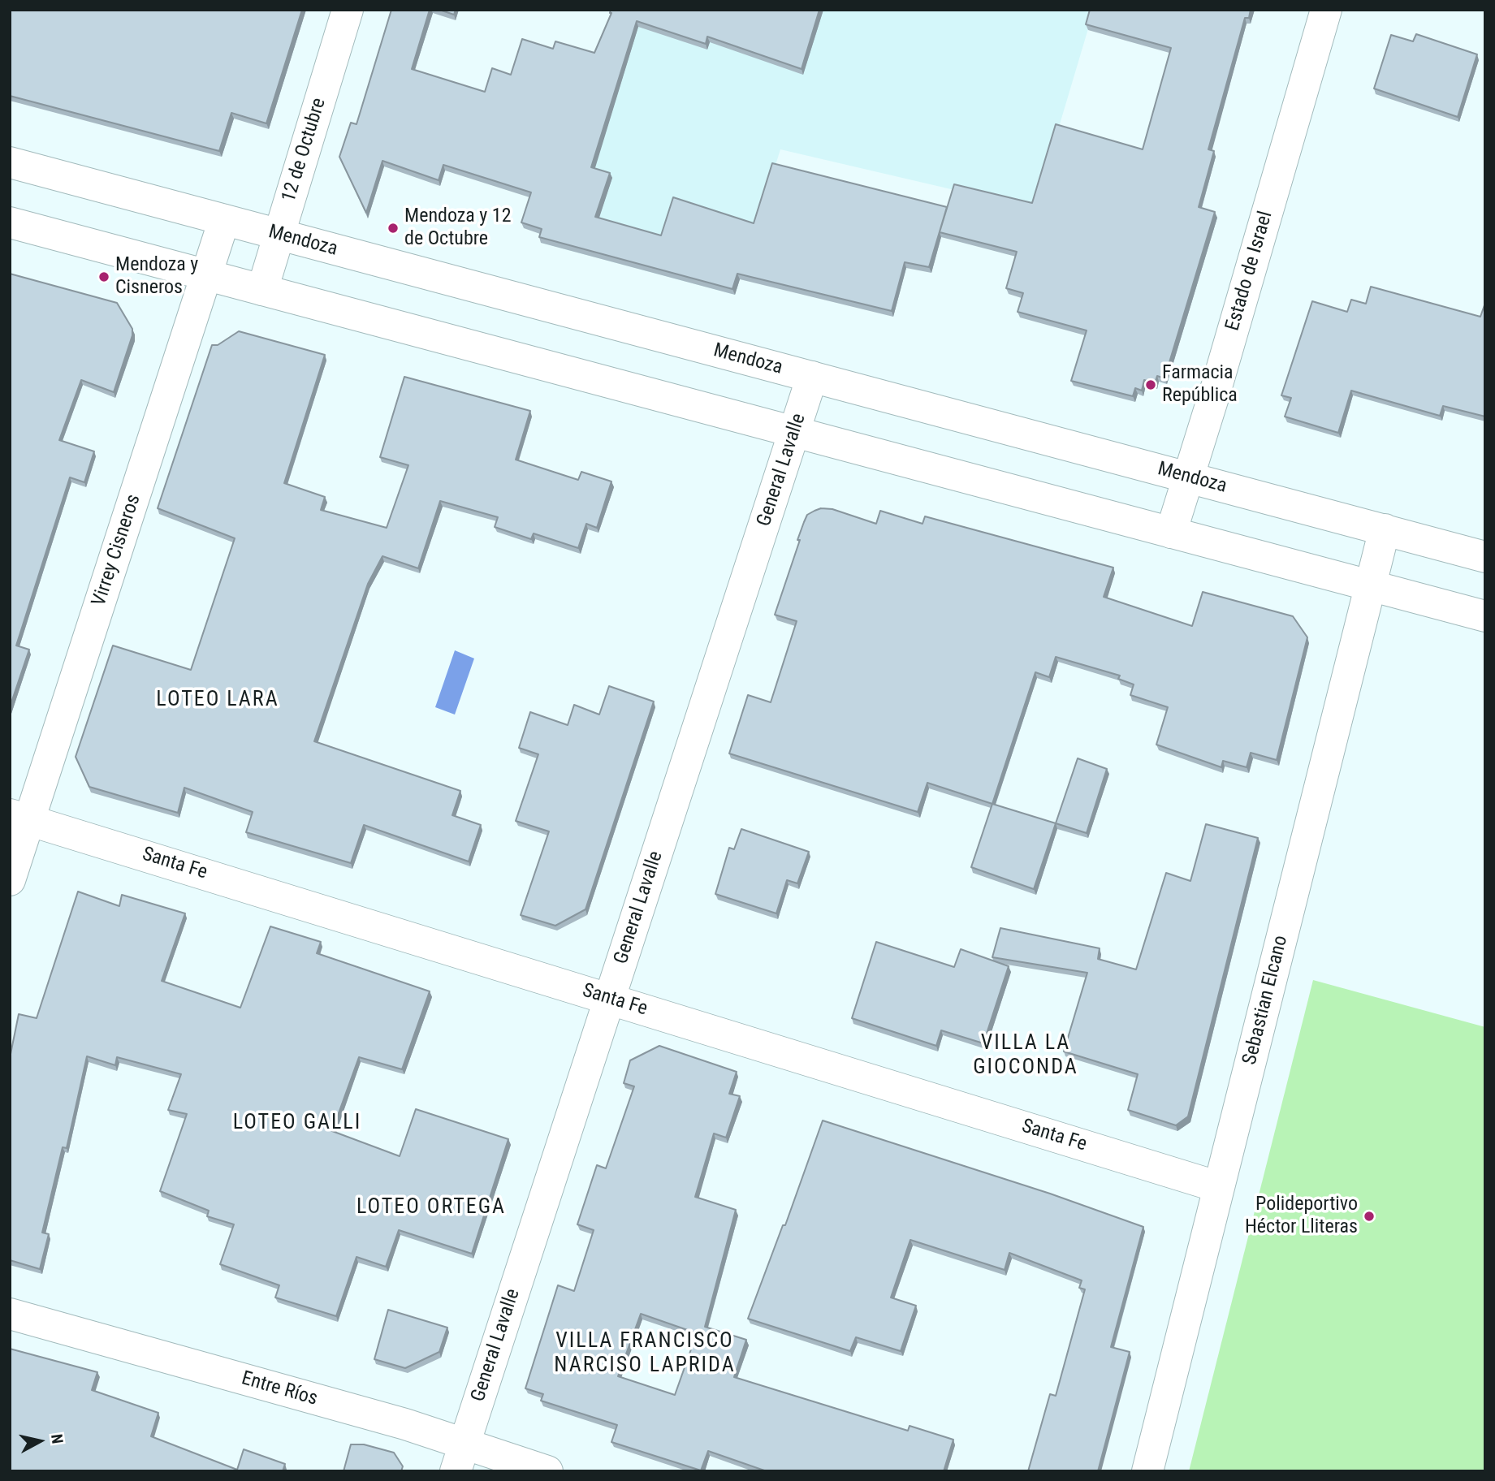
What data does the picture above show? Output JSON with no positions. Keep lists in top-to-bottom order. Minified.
{"streets":{"street":["12 de Octubre","Mendoza","Estado de Israel","General Lavalle","Virrey Cisneros","Santa Fe","Sebastian Elcano","Entre Ríos"]},"crossings":[["12 de Octubre","Mendoza"],["Mendoza","Estado de Israel"],["Mendoza","General Lavalle"],["Mendoza","Virrey Cisneros"],["Mendoza","Sebastian Elcano"],["General Lavalle","Santa Fe"],["General Lavalle","Entre Ríos"],["Virrey Cisneros","Santa Fe"],["Santa Fe","Sebastian Elcano"]],"districts":["LOTEO LARA","VILLA LA GIOCONDA","LOTEO GALLI","LOTEO ORTEGA","VILLA FRANCISCO NARCISO LAPRIDA"],"places":["Mendoza y 12 de Octubre","Mendoza y Cisneros","Farmacia República","Polideportivo Héctor Lliteras"],"north":"right"}
